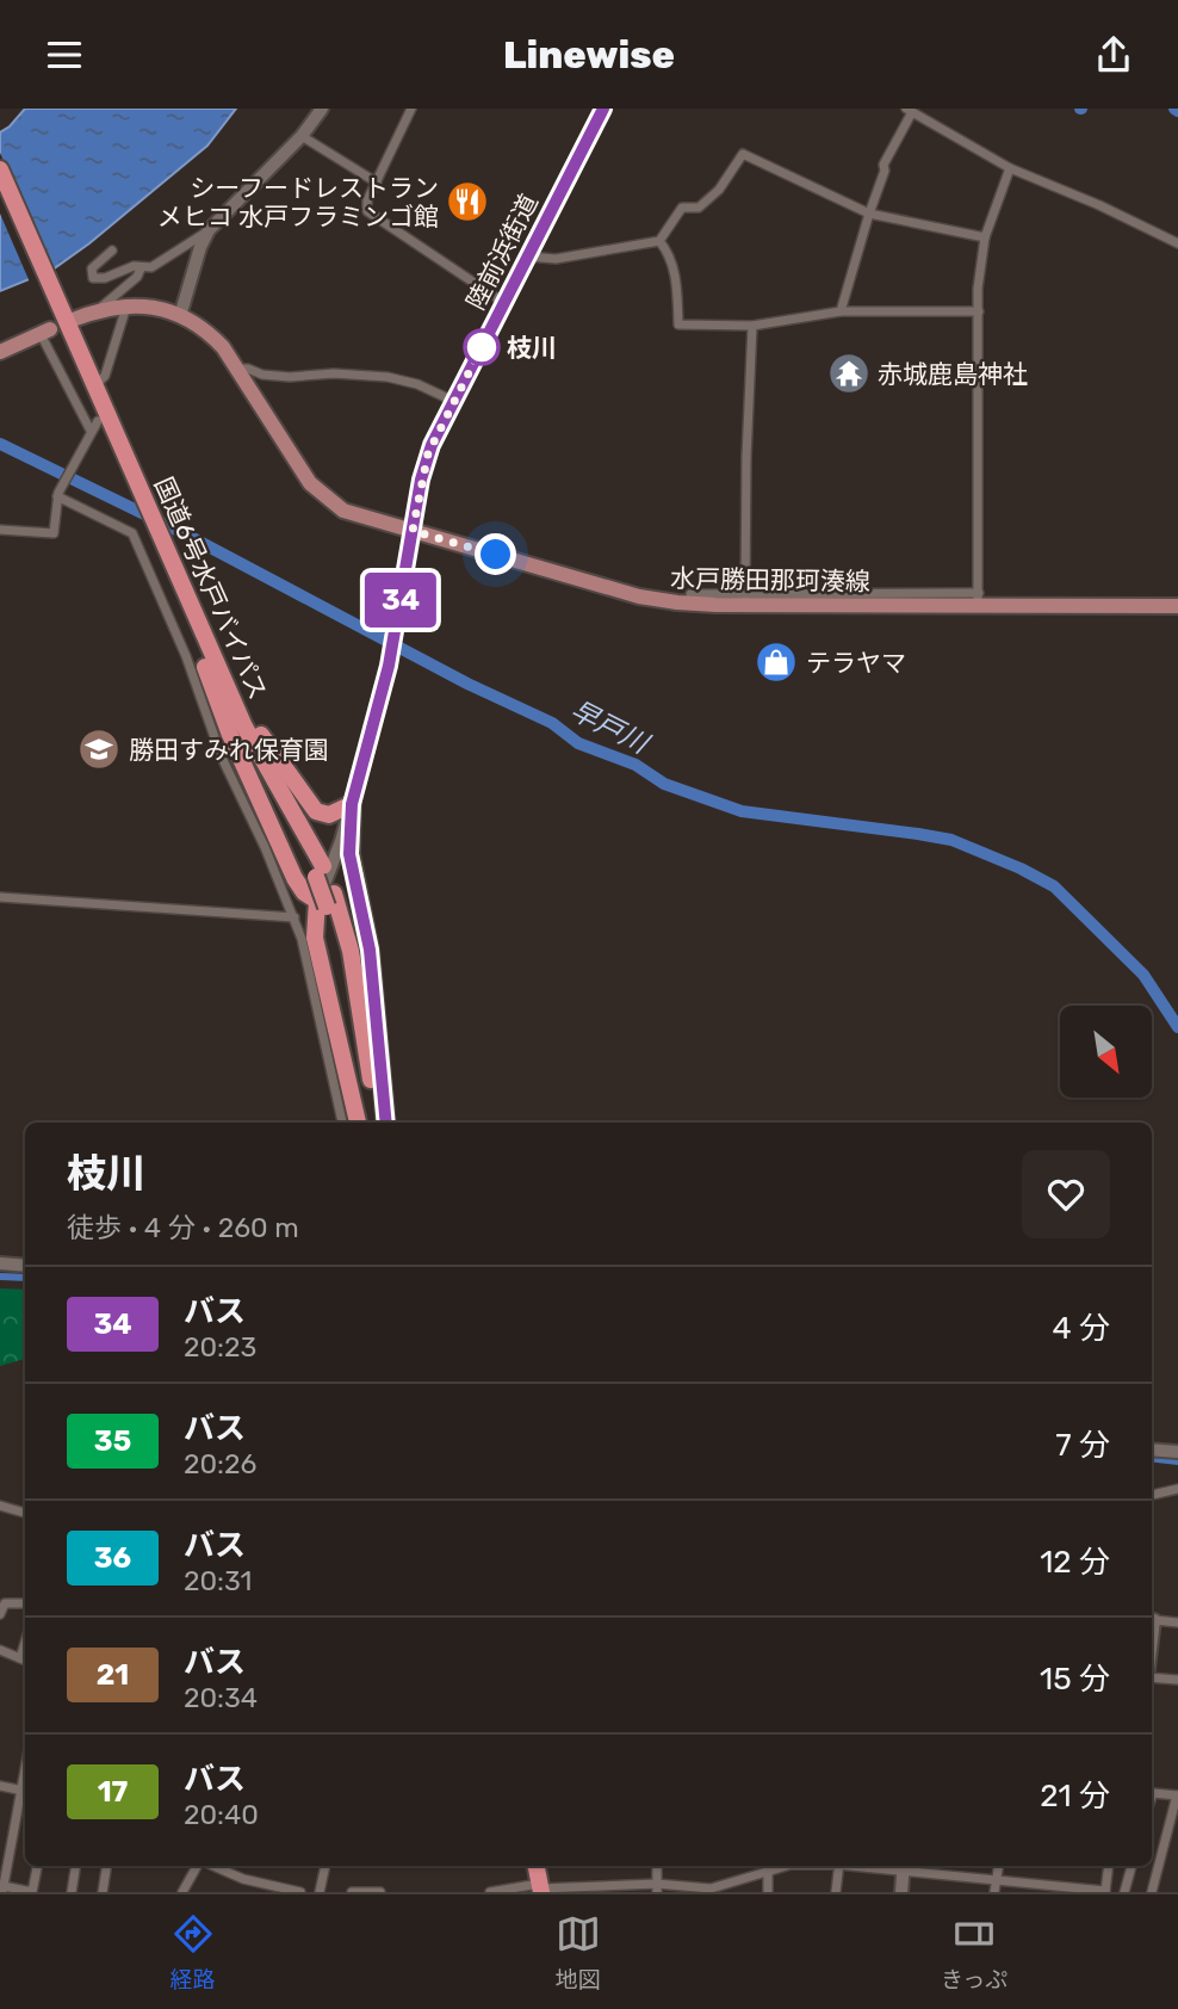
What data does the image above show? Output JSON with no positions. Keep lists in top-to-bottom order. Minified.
{"streets":{"highway":["国道6号水戸バイパス"],"main road":["陸前浜街道","水戸勝田那珂湊線"]},"crossings":[["陸前浜街道","水戸勝田那珂湊線"],["陸前浜街道","国道6号水戸バイパス"]],"water":["早戸川"],"places":{"restaurant":["シーフードレストラン メヒコ 水戸フラミンゴ館"],"other":["枝川"],"temple":["赤城鹿島神社"],"shop":["テラヤマ"],"school or university":["勝田すみれ保育園"]},"lines":["bus line 34"],"north":"bottom right","page":{"header":"Linewise","on_map":"34","heading":["枝川","徒歩 · 4 分 · 260 m"],"list":[{"mark":"34","name":"バス","note":"20:23","value":"4 分"},{"mark":"35","name":"バス","note":"20:26","value":"7 分"},{"mark":"36","name":"バス","note":"20:31","value":"12 分"},{"mark":"21","name":"バス","note":"20:34","value":"15 分"},{"mark":"17","name":"バス","note":"20:40","value":"21 分"}],"tabs":["経路","地図","きっぷ"]}}
